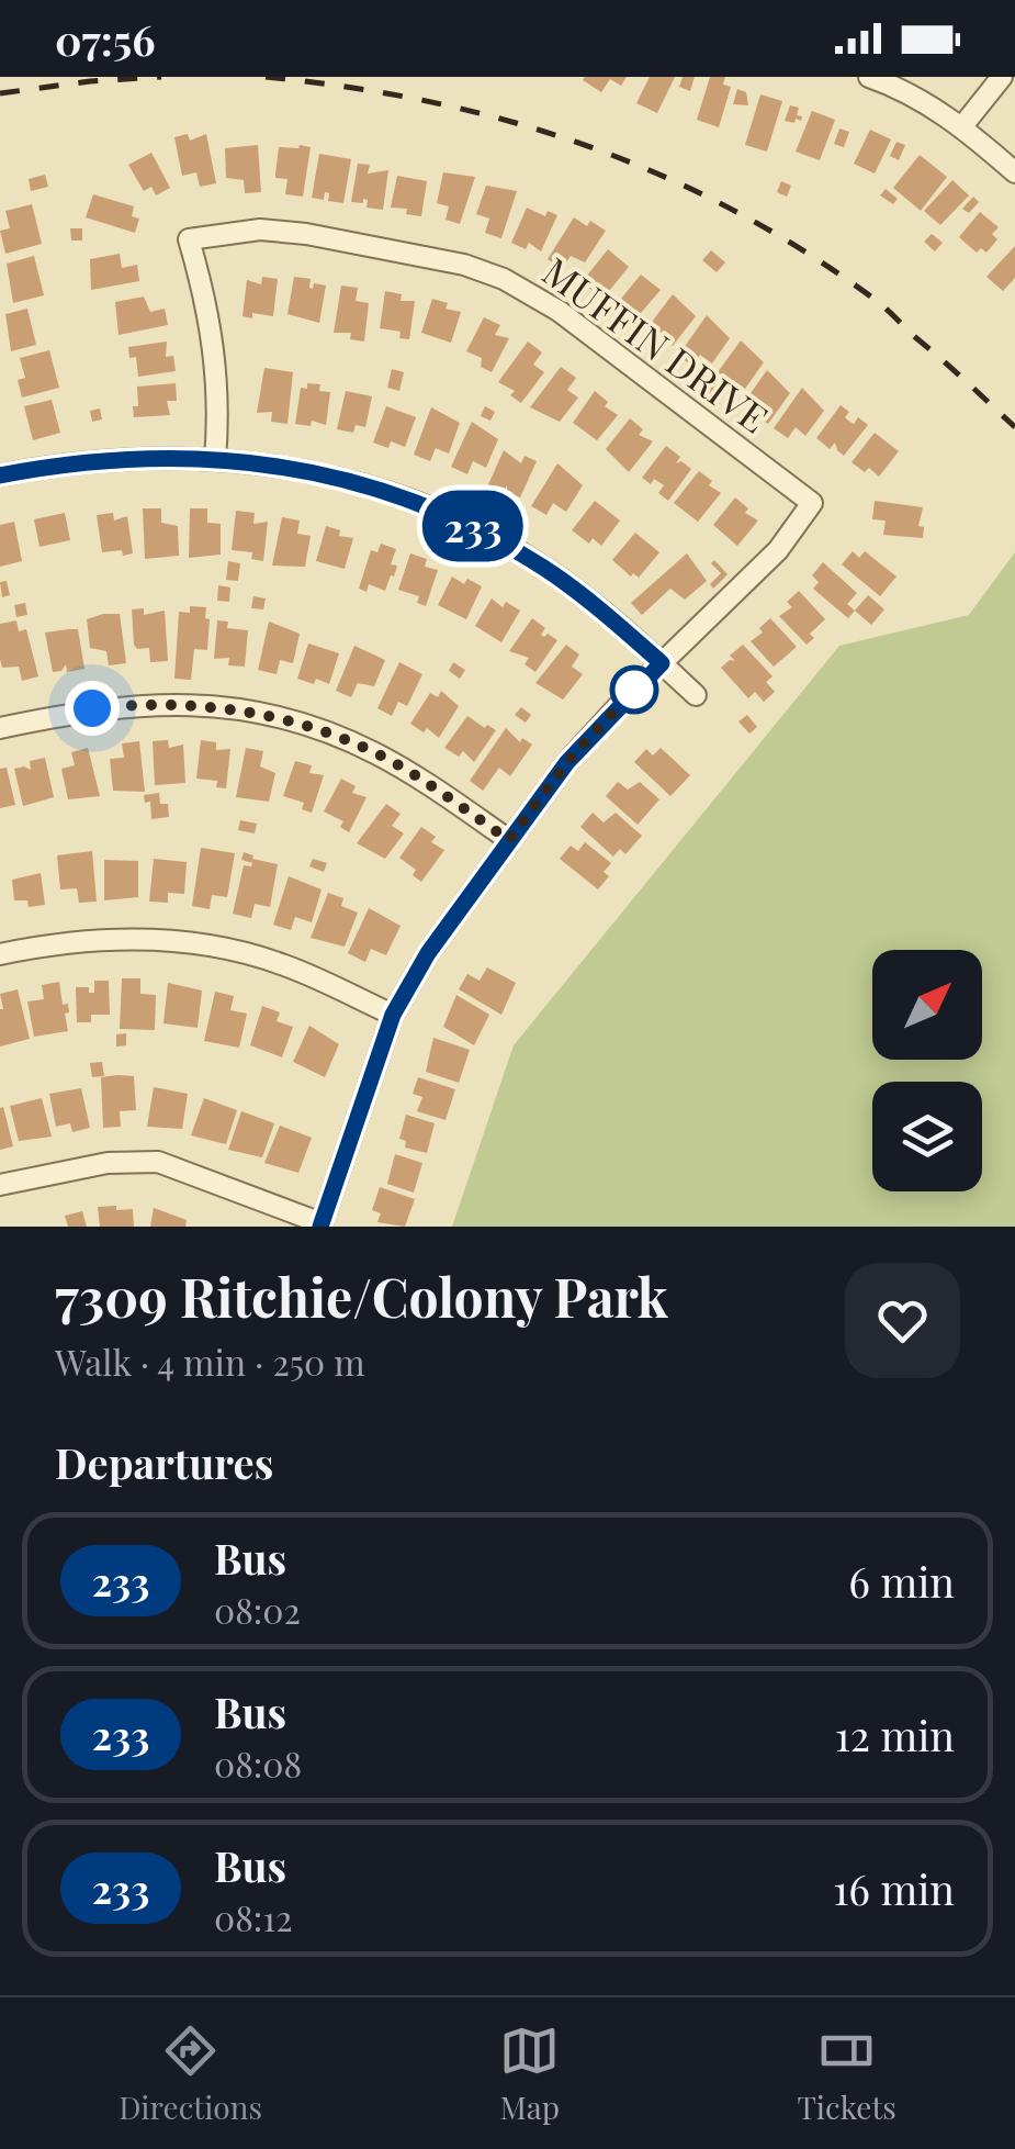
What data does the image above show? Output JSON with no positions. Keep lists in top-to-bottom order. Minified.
{"streets":{"street":["MUFFIN DRIVE"]},"lines":["bus line 233"],"north":"top right","page":{"status":"07:56","on_map":"233","heading":[["7309 Ritchie/Colony Park","Walk · 4 min · 250 m"],"Departures"],"list":[{"mark":"233","name":"Bus","note":"08:02","value":"6 min"},{"mark":"233","name":"Bus","note":"08:08","value":"12 min"},{"mark":"233","name":"Bus","note":"08:12","value":"16 min"}],"tabs":["Directions","Map","Tickets"]}}
